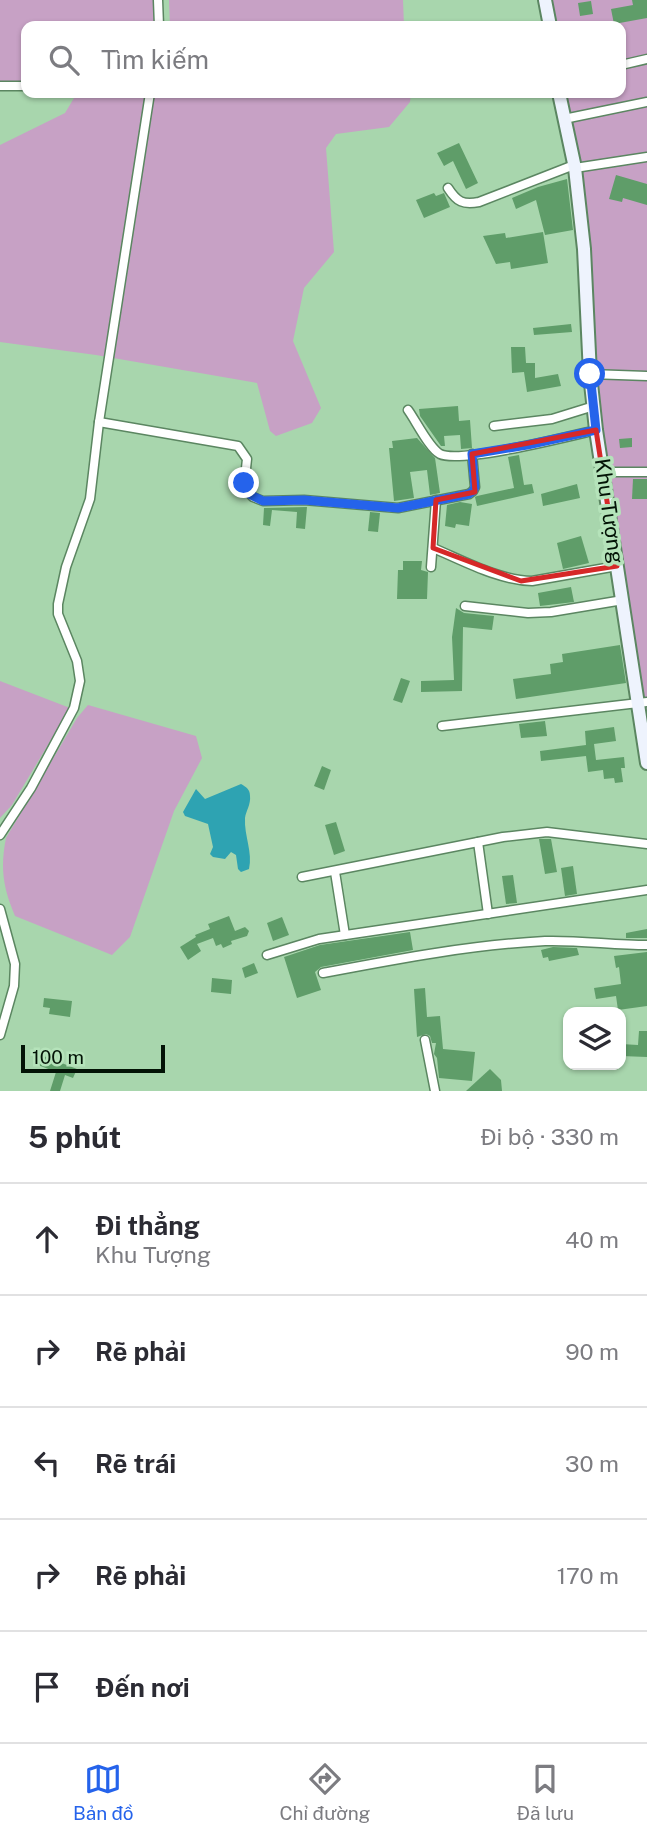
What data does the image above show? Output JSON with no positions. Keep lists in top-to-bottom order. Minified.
{"streets":{"street":["Khu Tượng"]},"scale_bar":"100 m","page":{"search":"Tìm kiếm","scale":"100 m","heading":["5 phút","Đi bộ · 330 m"],"list":[["Đi thẳng","Khu Tượng","40 m"],["Rẽ phải","90 m"],["Rẽ trái","30 m"],["Rẽ phải","170 m"],"Đến nơi"],"nav":["Bản đồ","Chỉ đường","Đã lưu"]}}
